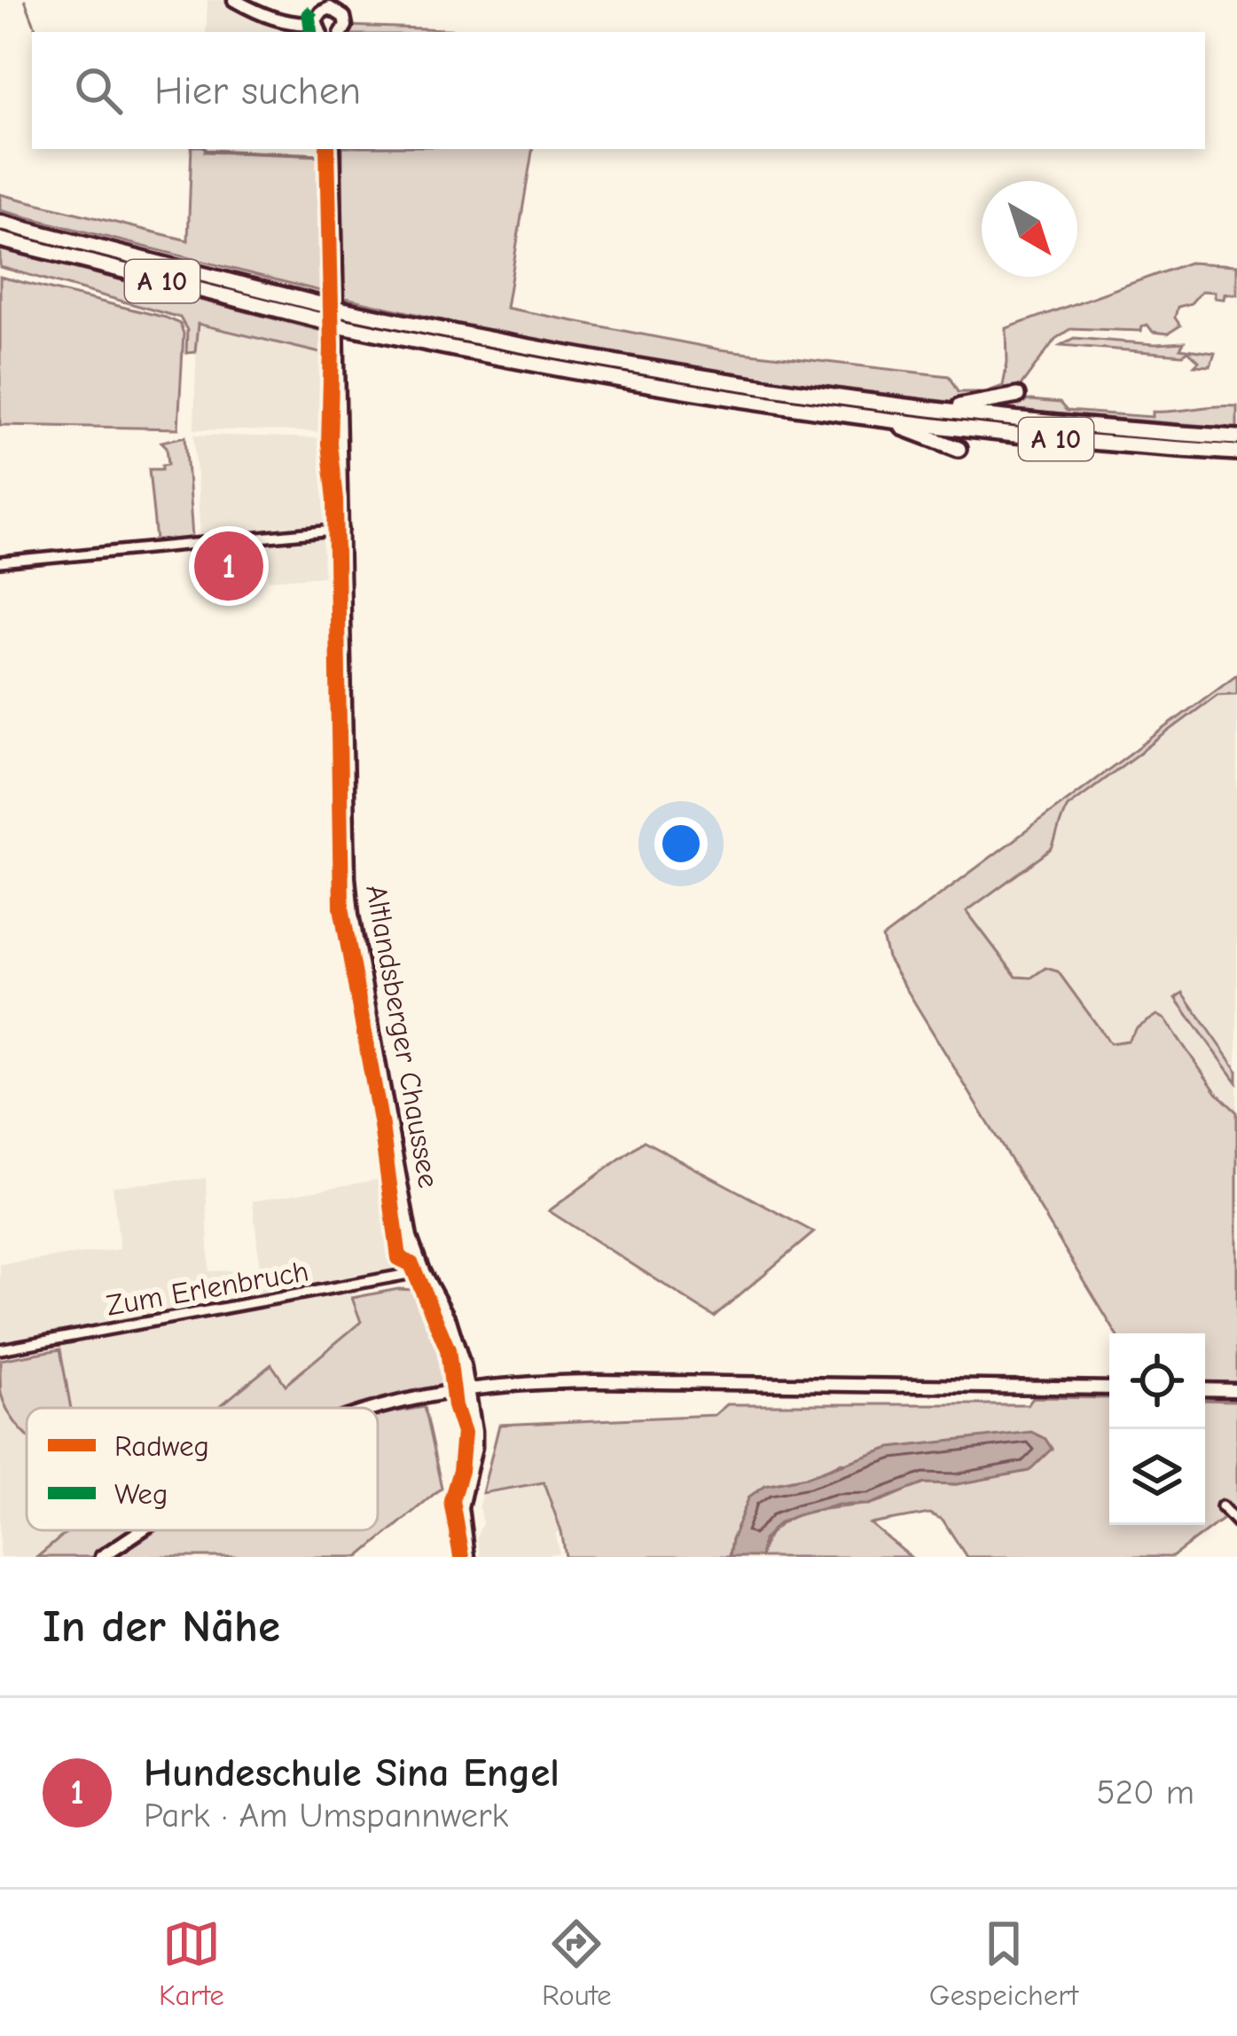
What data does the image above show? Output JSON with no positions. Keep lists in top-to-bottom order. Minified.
{"streets":{"highway":["A 10"],"street":["Altlandsberger Chaussee","Zum Erlenbruch"]},"crossings":[["A 10","Altlandsberger Chaussee"],["Altlandsberger Chaussee","Zum Erlenbruch"]],"legend":["Radweg","Weg"],"north":"bottom right","page":{"search":"Hier suchen","pins":"1","heading":"In der Nähe","list":[{"mark":"1","name":"Hundeschule Sina Engel","note":"Park · Am Umspannwerk","value":"520 m"}],"nav":["Karte","Route","Gespeichert"]}}
